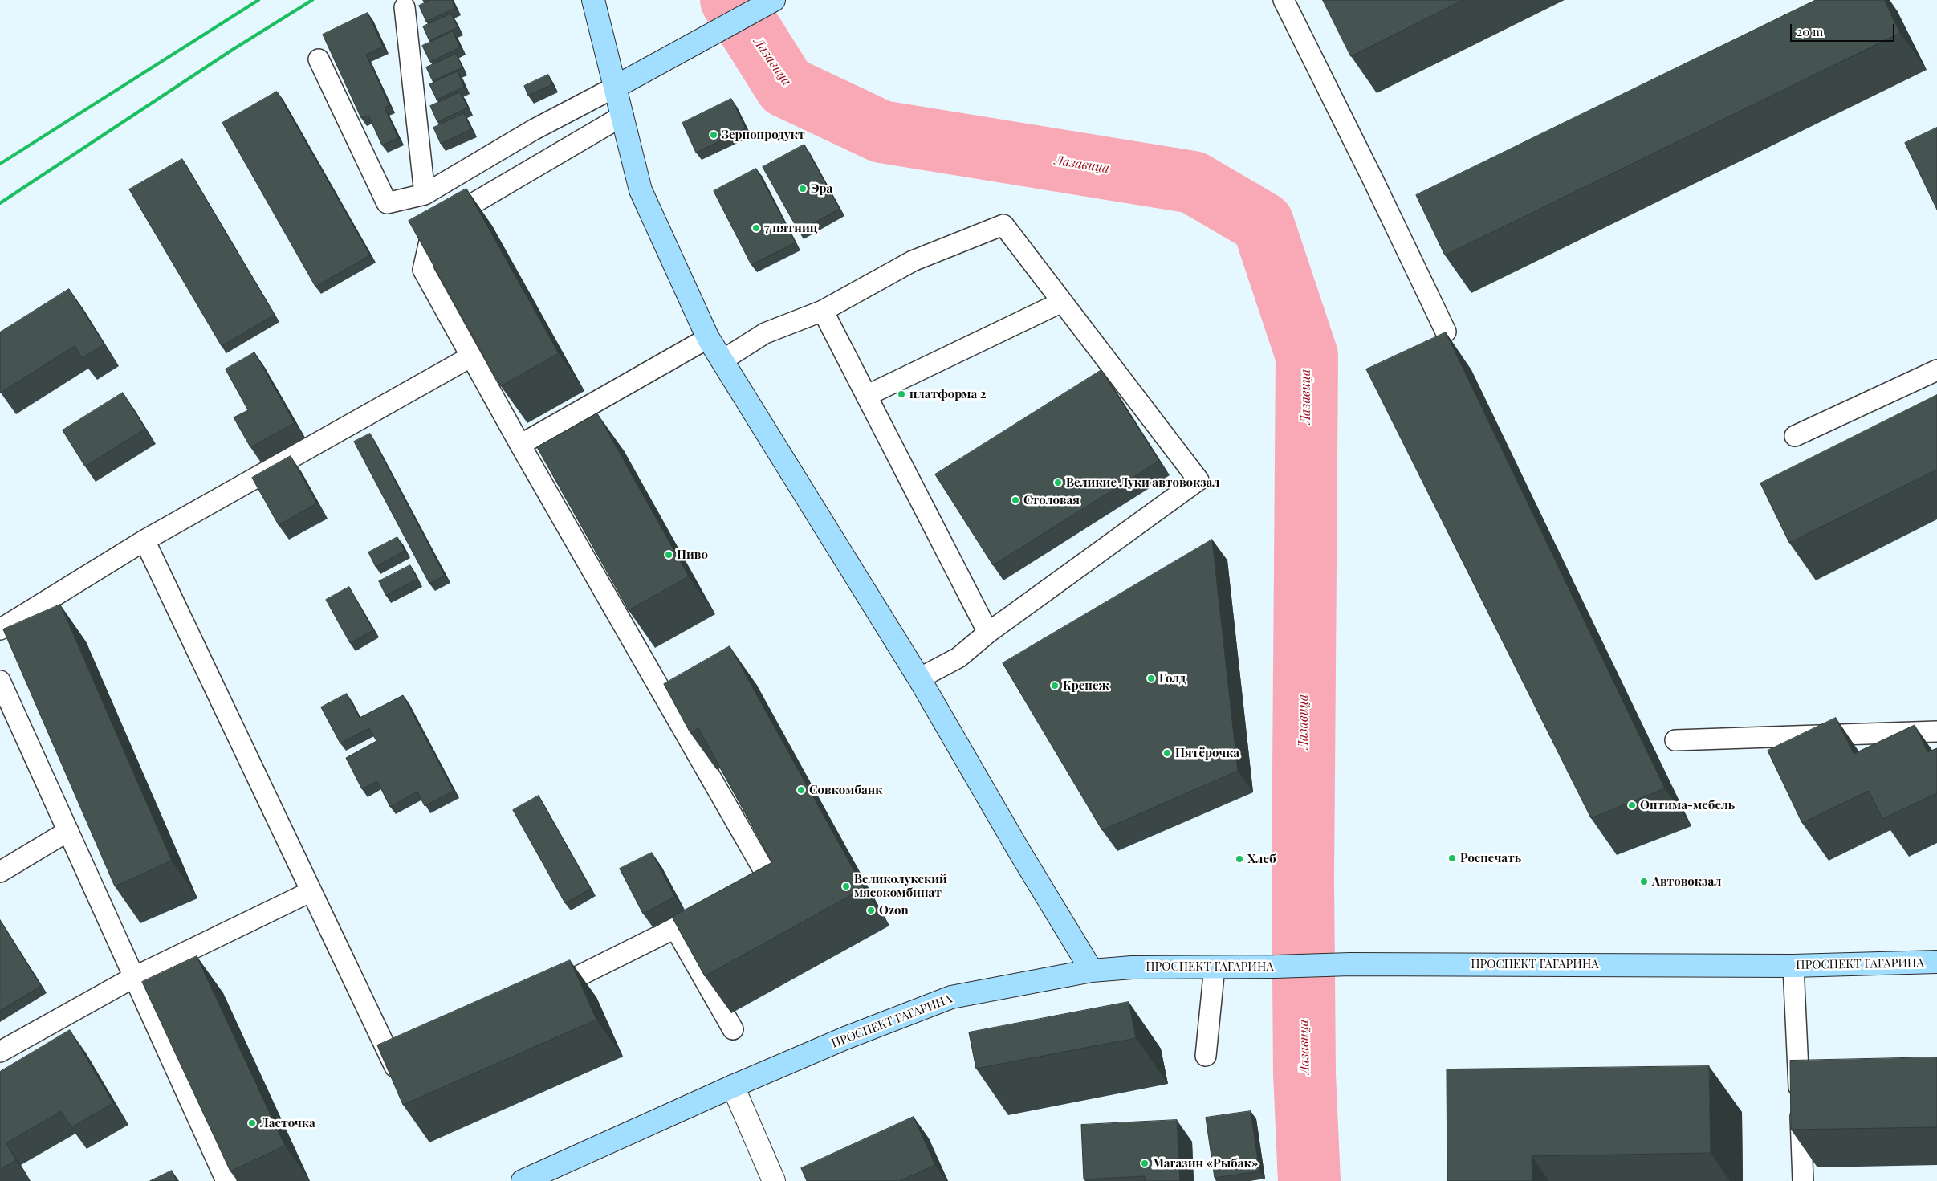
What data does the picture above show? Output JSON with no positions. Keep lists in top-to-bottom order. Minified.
{"streets":{"main road":["ПРОСПЕКТ ГАГАРИНА"]},"water":["Лазавица"],"places":["Зернопродукт","Эра","7 пятниц","платформа 2","Великие Луки автовокзал","Столовая","Пиво","Голд","Крепеж","Пятёрочка","Совкомбанк","Оптима-мебель","Роспечать","Хлеб","Автовокзал","Великолукский мясокомбинат","Ozon","Ласточка","Магазин «Рыбак»"],"scale_bar":"20 m"}
